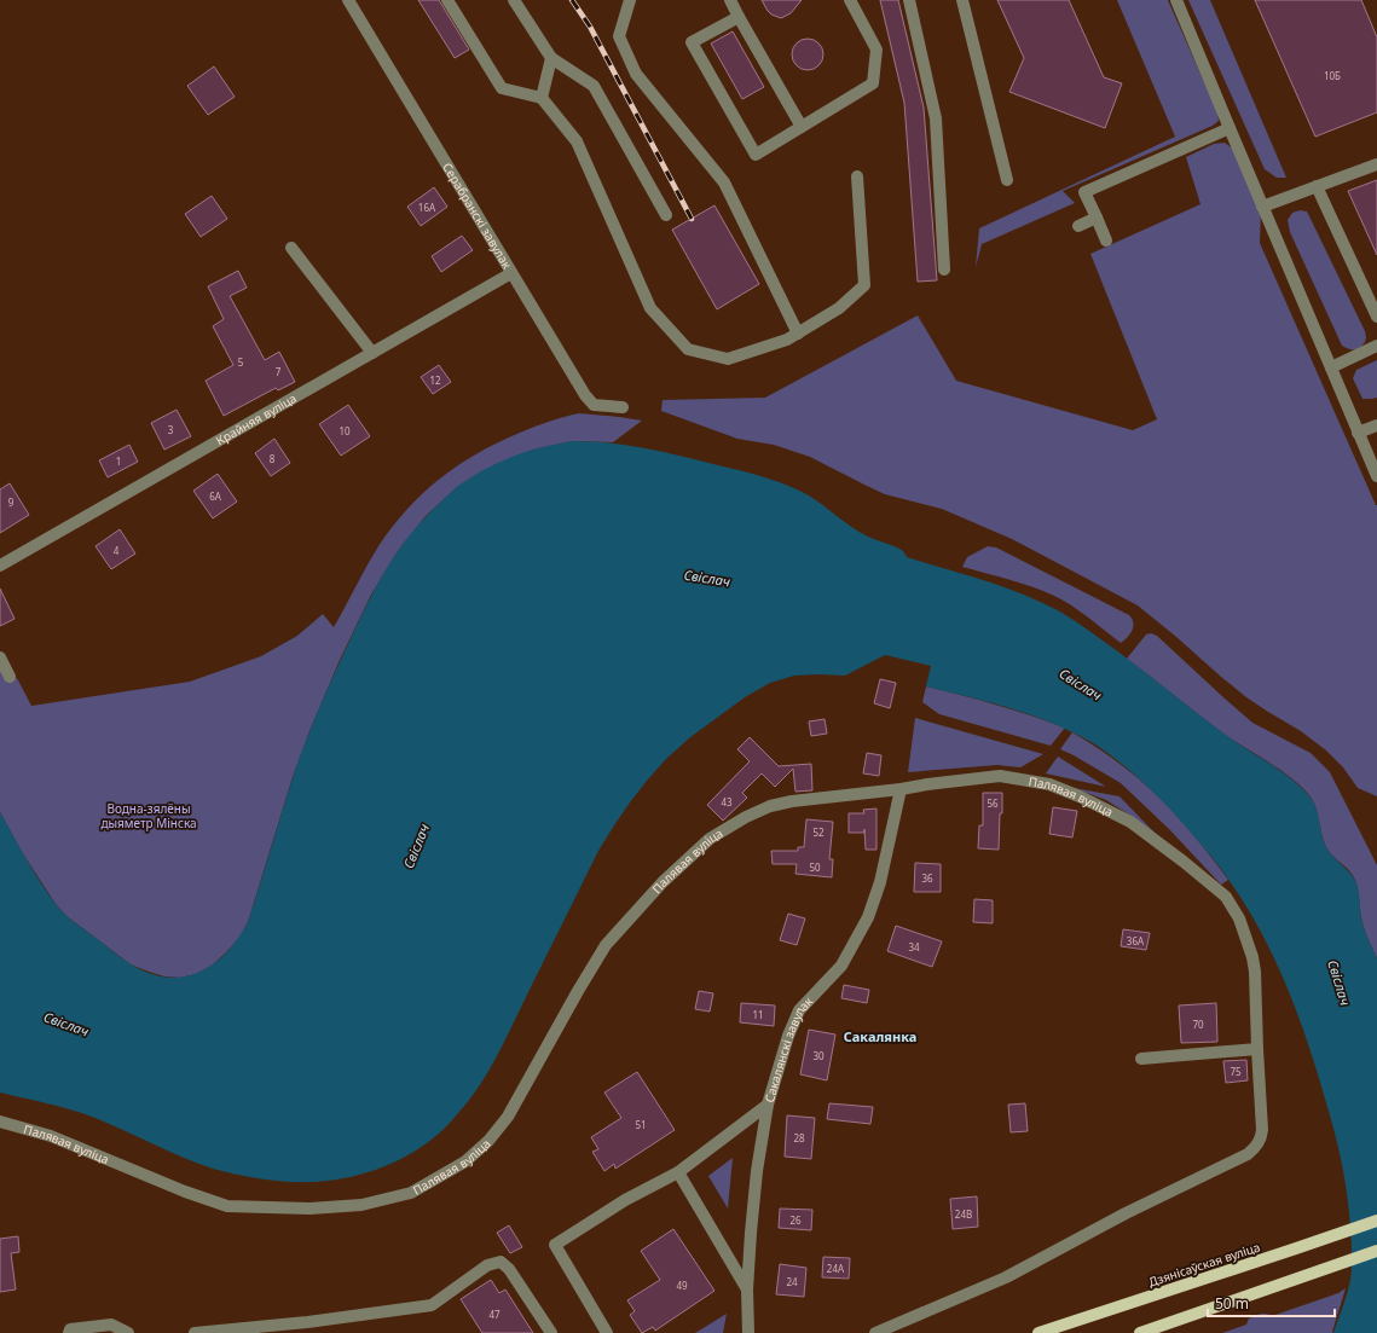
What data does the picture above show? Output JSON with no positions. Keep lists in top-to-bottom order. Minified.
{"streets":{"main road":["Дзянісаўская вуліца"],"street":["Серабранскі завулак","Крайняя вуліца","Палявая вуліца","Сакалянскі завулак"]},"crossings":[["Серабранскі завулак","Крайняя вуліца"],["Палявая вуліца","Сакалянскі завулак"]],"districts":["Сакалянка"],"water":["Свіслач"],"parks":["Водна-зялёны дыяметр Мінска"],"house_numbers":["10Б","16А","5","7","12","3","10","8","1","6А","9","4","43","56","52","50","36","36А","34","11","70","30","75","51","28","24В","26","24А","24","49","47"],"scale_bar":"50 m"}
